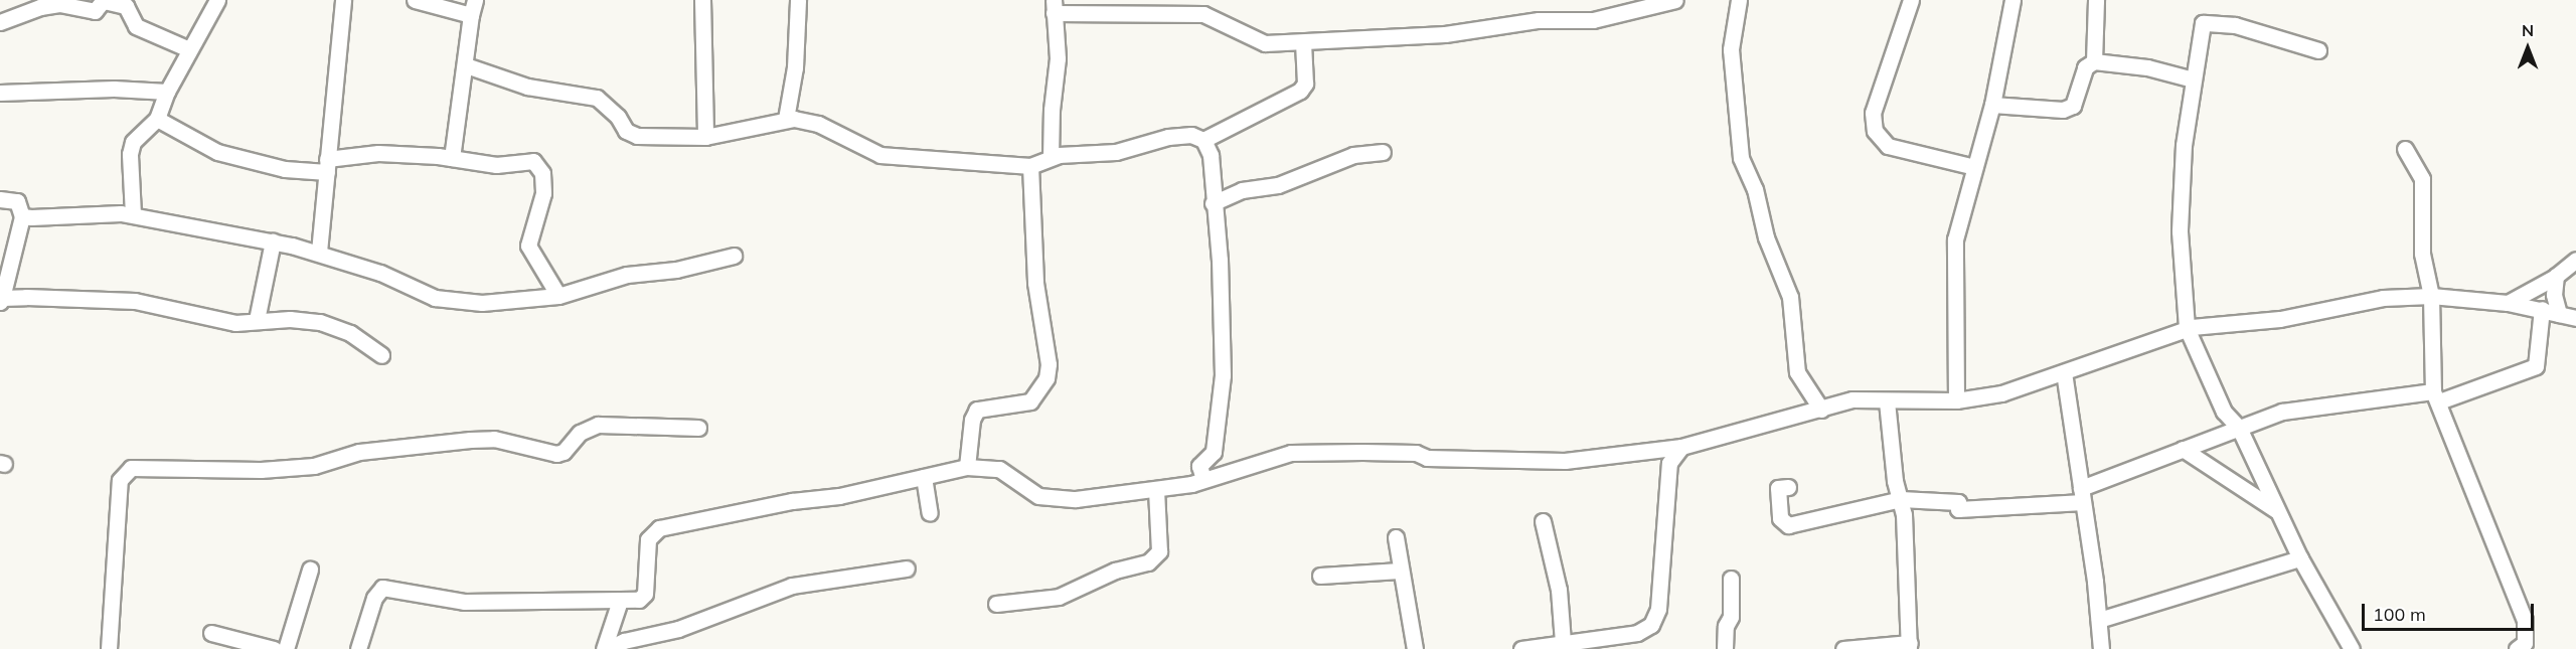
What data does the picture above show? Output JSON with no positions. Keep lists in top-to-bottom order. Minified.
{"scale_bar":"100 m","north":"top"}
